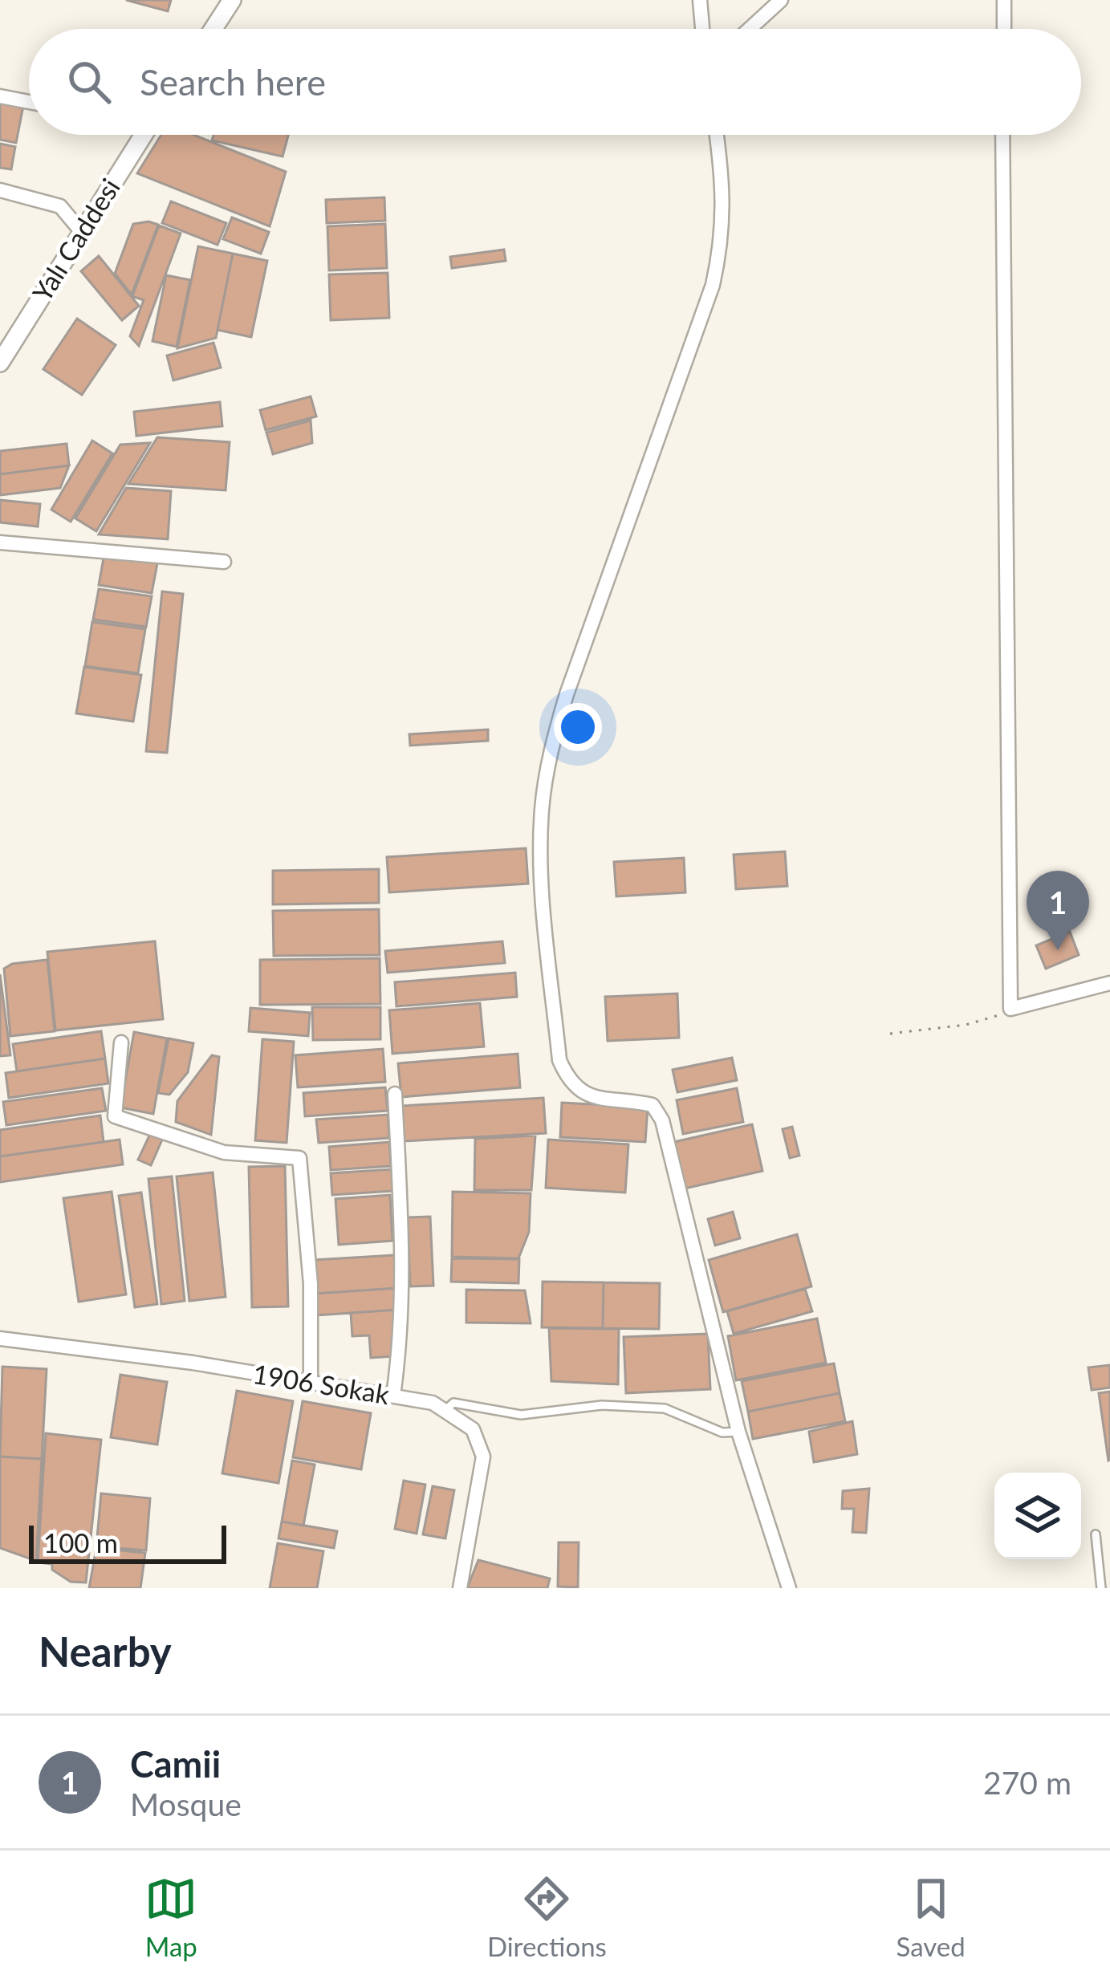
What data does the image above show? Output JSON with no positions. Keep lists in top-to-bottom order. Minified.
{"streets":{"street":["Yalı Caddesi","1906 Sokak"]},"scale_bar":"100 m","page":{"search":"Search here","pins":"1","scale":"100 m","heading":"Nearby","list":[{"mark":"1","name":"Camii","note":"Mosque","value":"270 m"}],"nav":["Map","Directions","Saved"]}}
